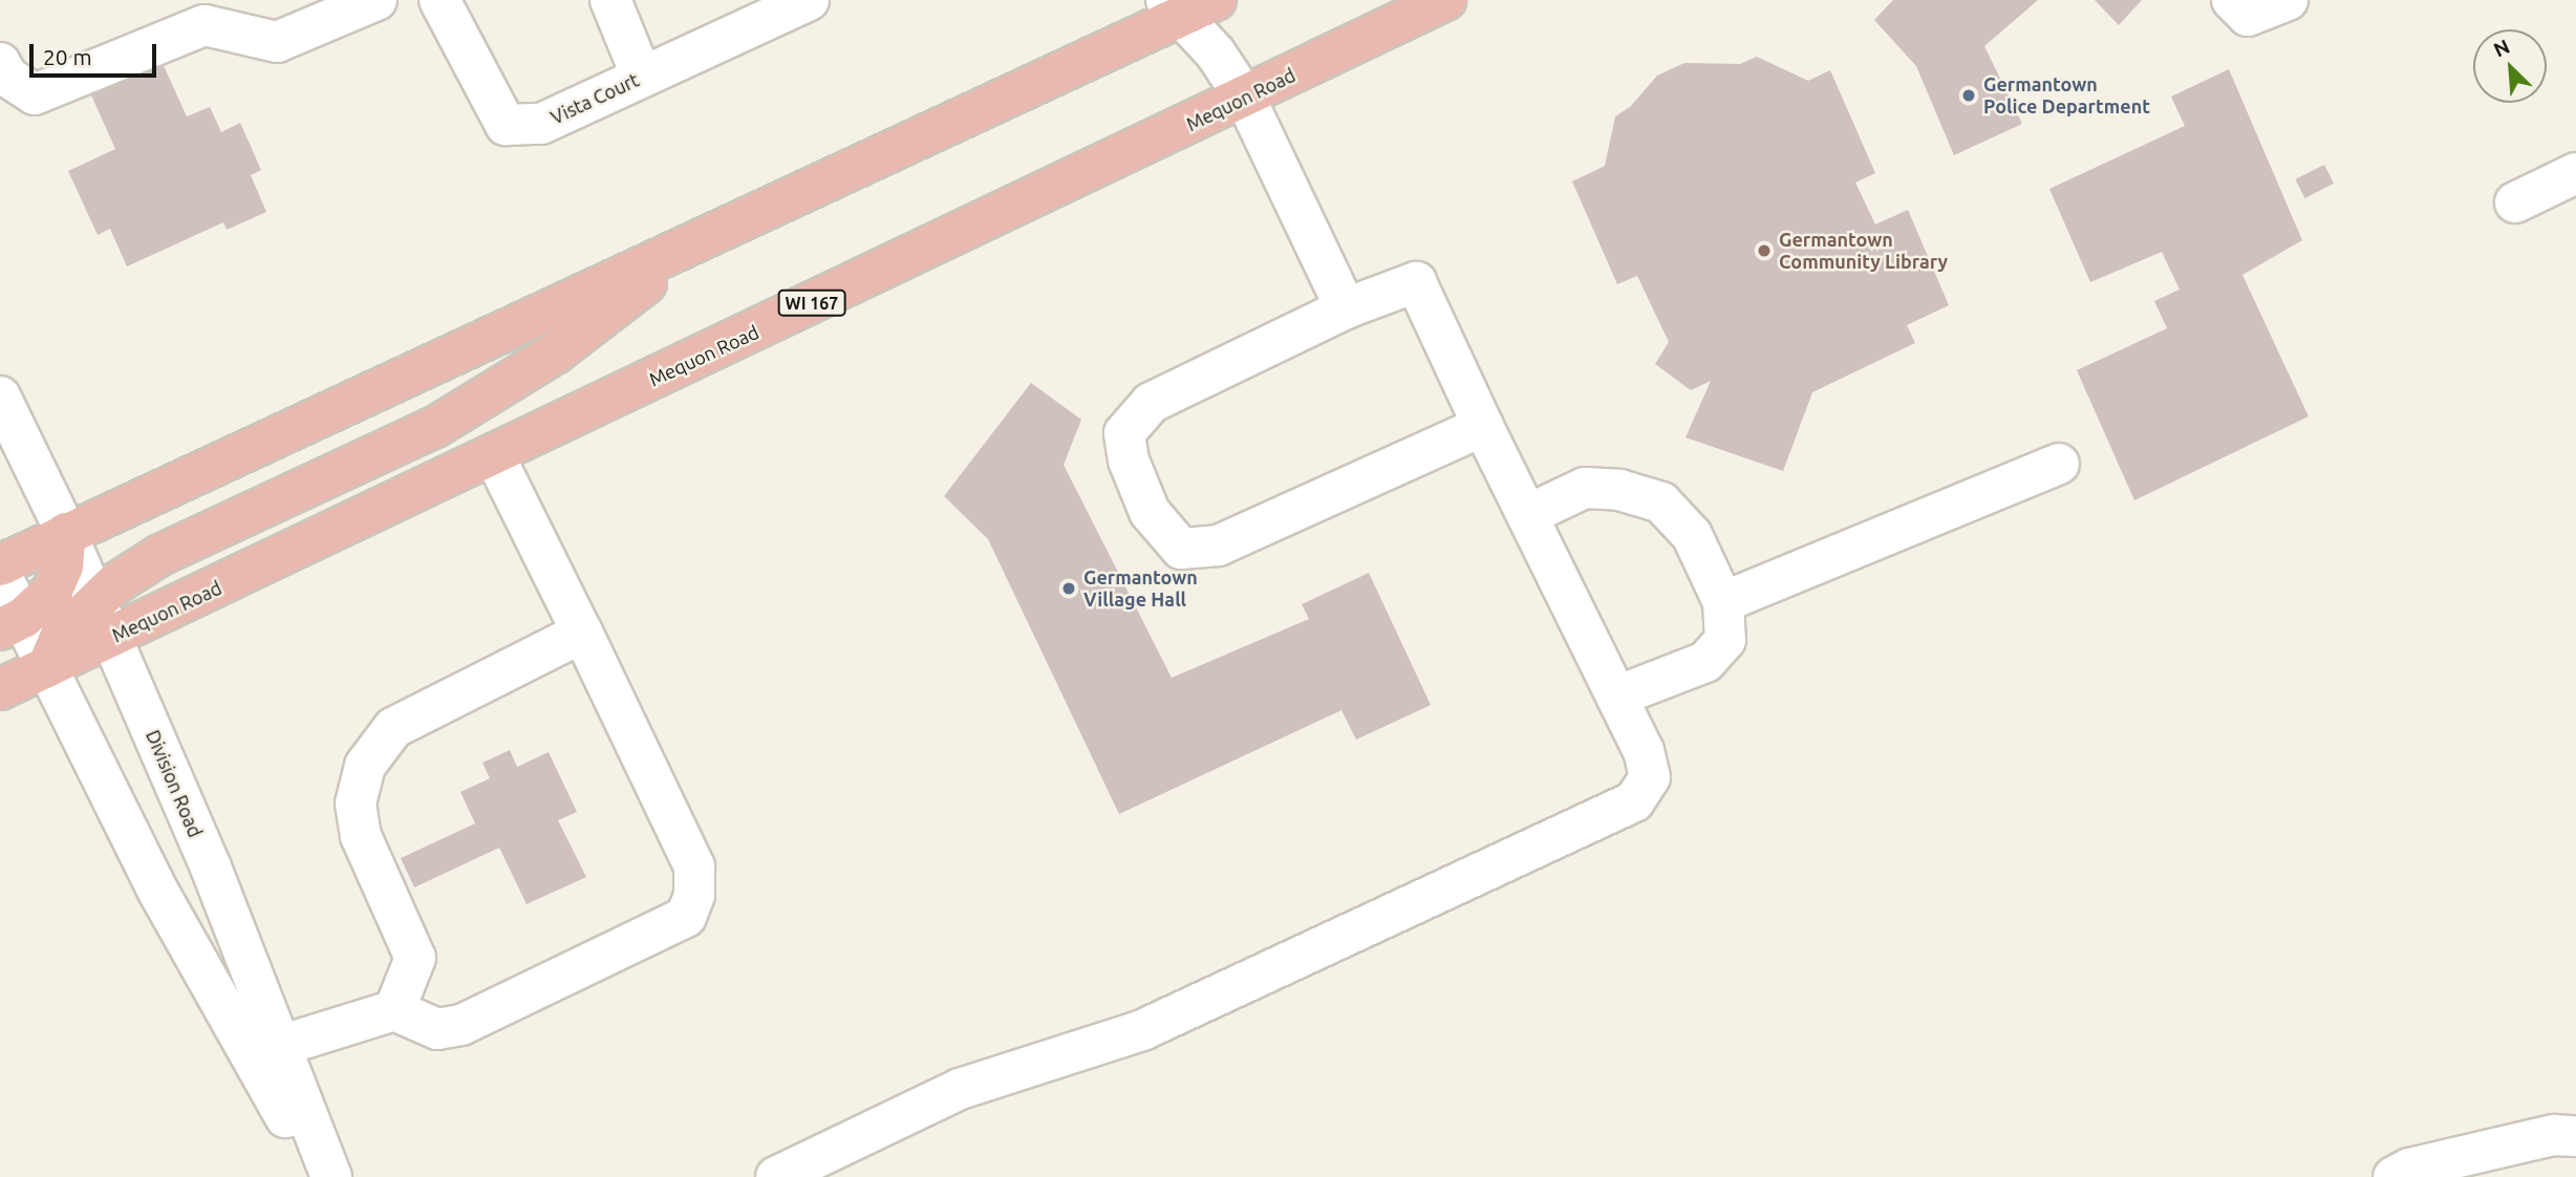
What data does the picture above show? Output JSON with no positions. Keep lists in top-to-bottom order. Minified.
{"streets":{"main road":["Mequon Road","WI 167"],"street":["Vista Court","Division Road"]},"crossings":[["Mequon Road","Division Road"]],"places":["Germantown Police Department","Germantown Community Library","Germantown Village Hall"],"scale_bar":"20 m","north":"top left"}
